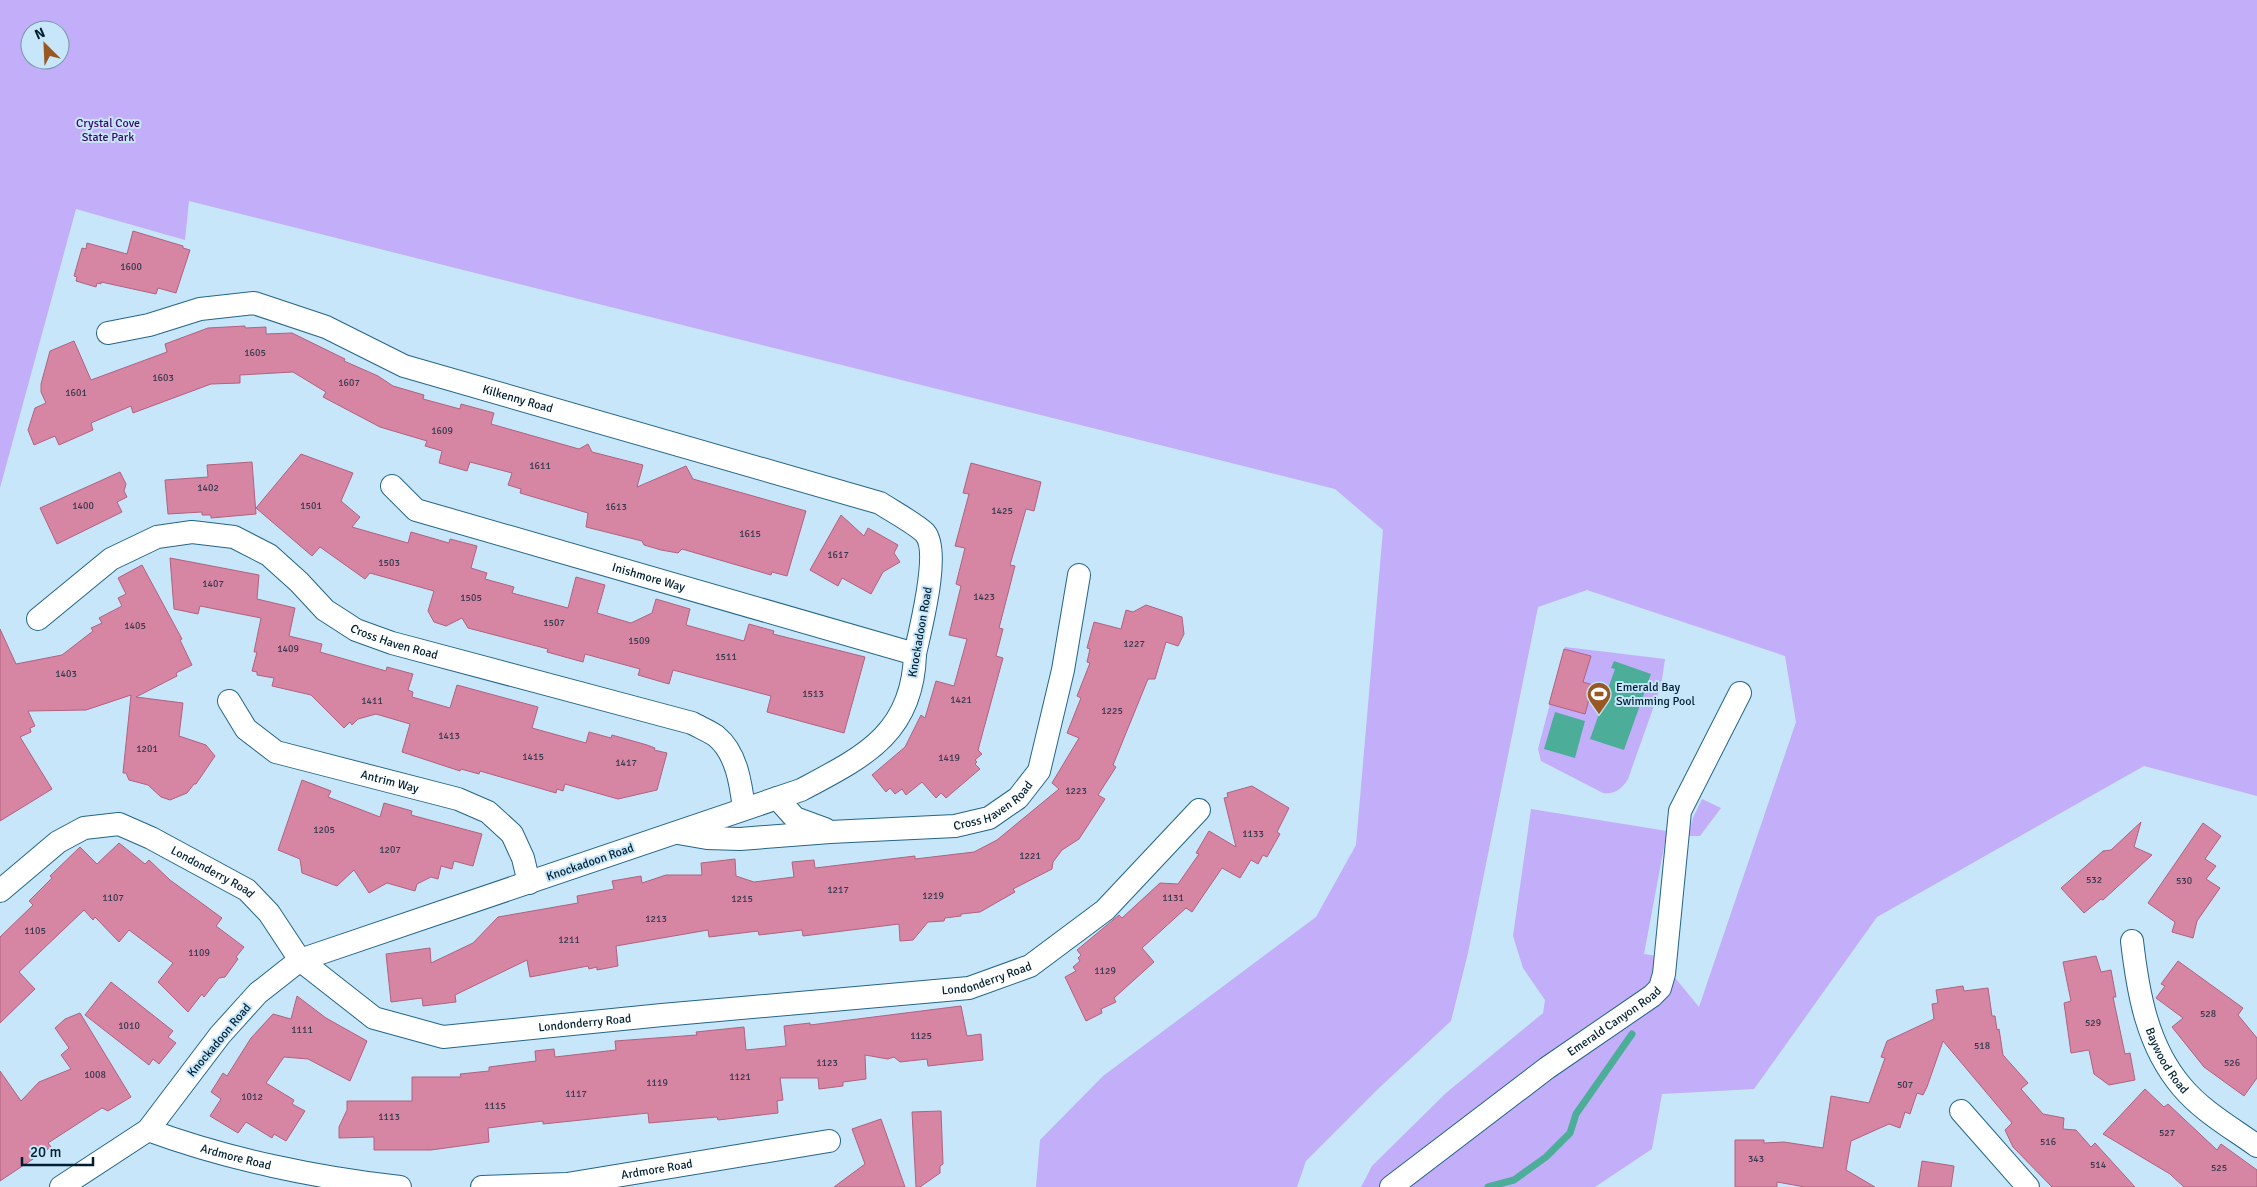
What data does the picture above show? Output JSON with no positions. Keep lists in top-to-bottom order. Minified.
{"streets":{"street":["Kilkenny Road","Inishmore Way","Knockadoon Road","Cross Haven Road","Antrim Way","Londonderry Road","Emerald Canyon Road","Baywood Road","Ardmore Road"]},"crossings":[["Kilkenny Road","Knockadoon Road"],["Inishmore Way","Knockadoon Road"],["Knockadoon Road","Cross Haven Road"],["Knockadoon Road","Antrim Way"],["Knockadoon Road","Londonderry Road"],["Knockadoon Road","Ardmore Road"]],"parks":["Crystal Cove State Park"],"places":{"sports":["Emerald Bay Swimming Pool"]},"house_numbers":["1600","1605","1603","1607","1601","1609","1611","1402","1400","1501","1613","1425","1615","1617","1503","1407","1423","1505","1507","1405","1509","1227","1409","1511","1403","1513","1421","1411","1225","1413","1201","1415","1419","1417","1223","1205","1133","1207","1221","532","530","1217","1219","1107","1131","1215","1213","1105","1211","1109","1129","528","529","1010","1111","1125","518","1123","526","1008","1121","1119","507","1117","1012","1115","1113","527","516","343","514","525"],"scale_bar":"20 m","north":"top left"}
